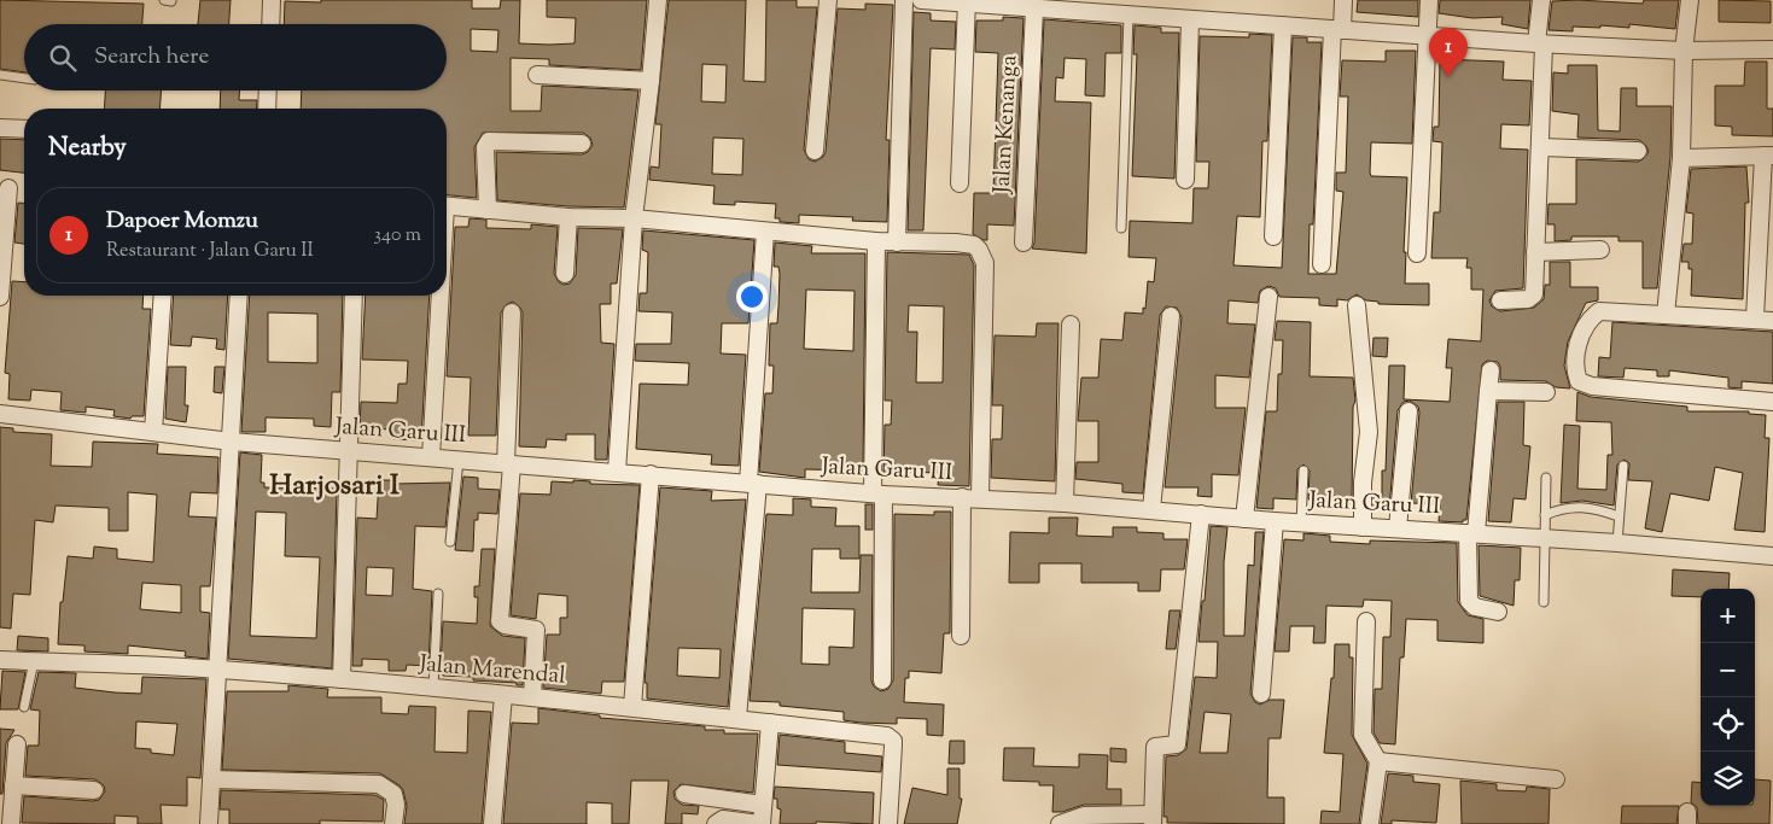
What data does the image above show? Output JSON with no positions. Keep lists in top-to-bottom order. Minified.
{"streets":{"street":["Jalan Kenanga","Jalan Garu III","Jalan Marendal"]},"districts":["Harjosari I"],"page":{"search":"Search here","pins":"1","heading":"Nearby","list":[{"mark":"1","name":"Dapoer Momzu","note":"Restaurant · Jalan Garu II","value":"340 m"}],"map_buttons":["+","−"]}}
